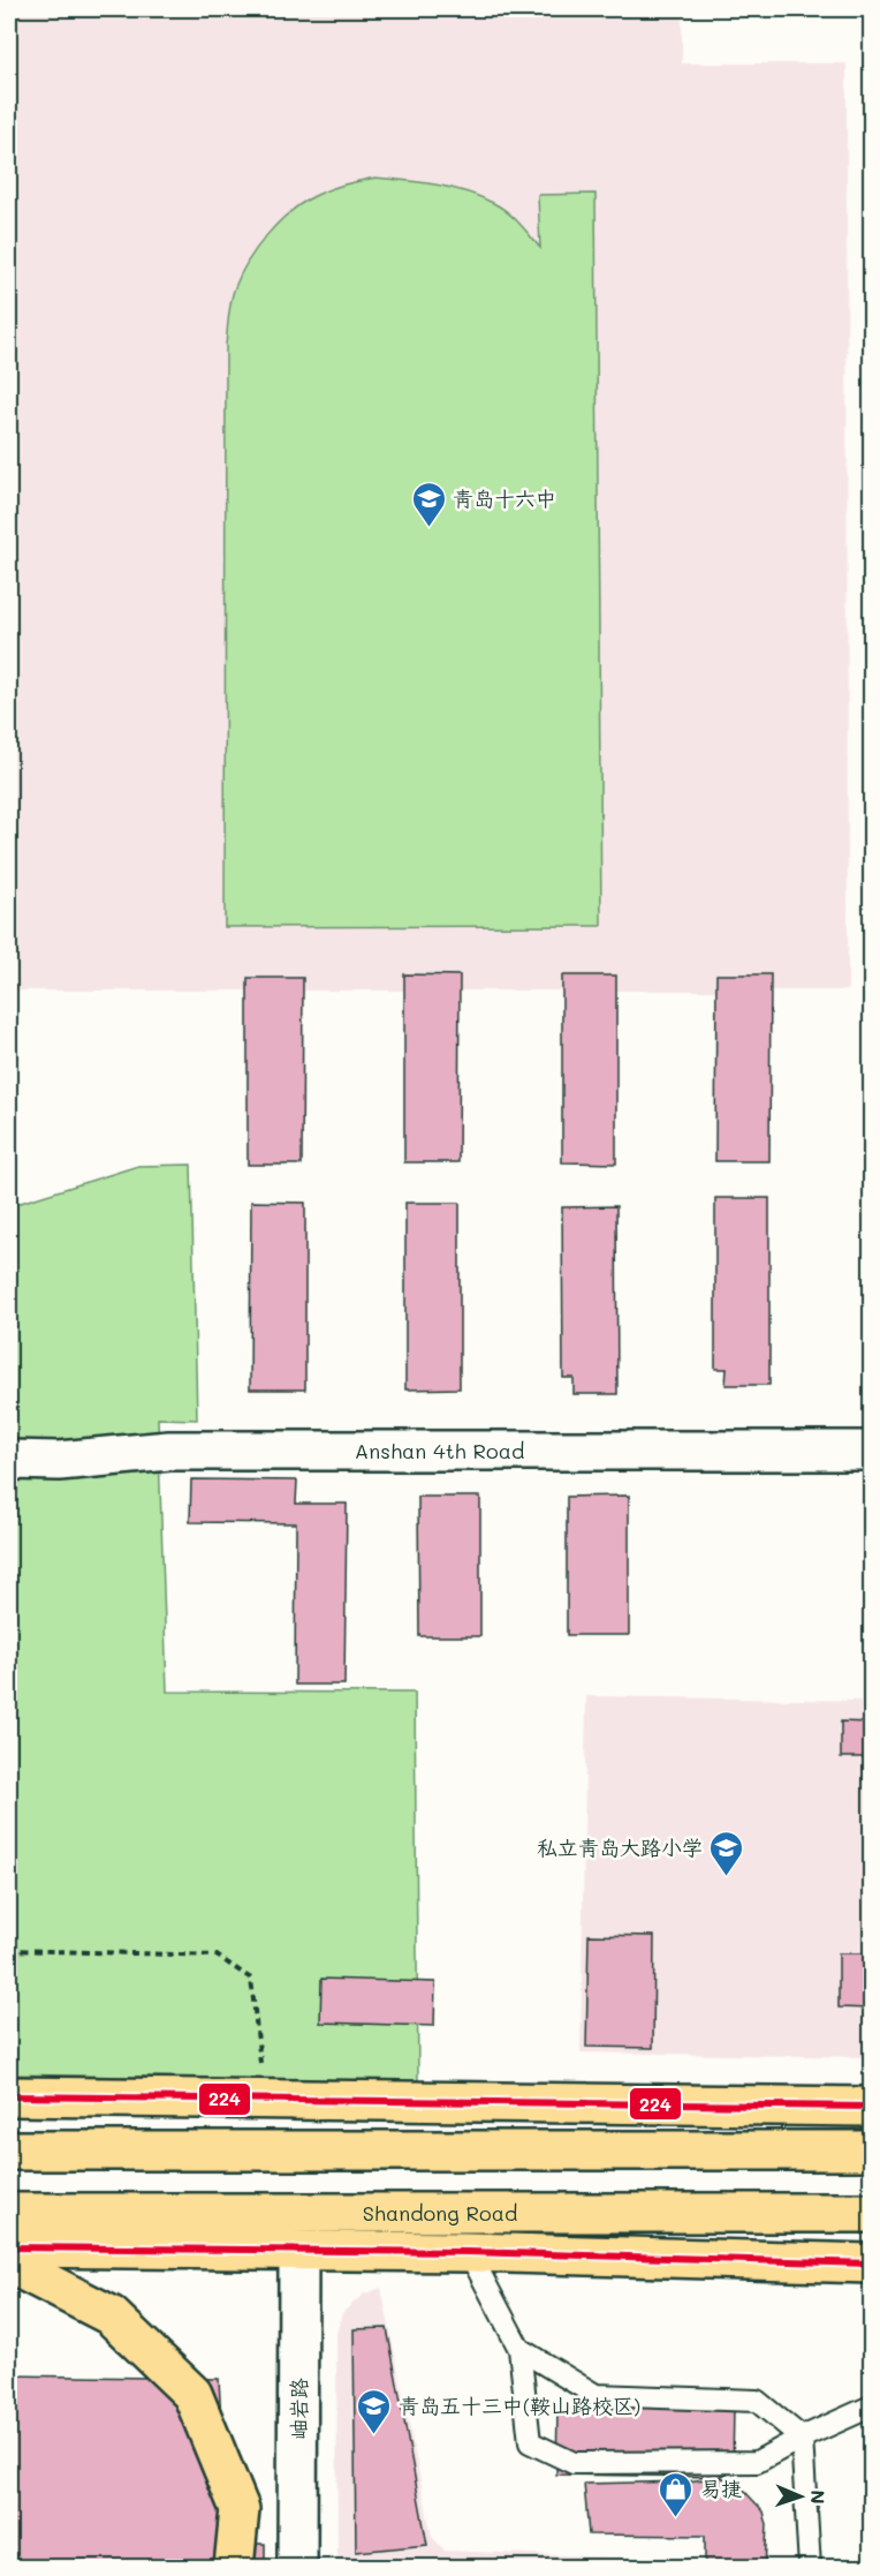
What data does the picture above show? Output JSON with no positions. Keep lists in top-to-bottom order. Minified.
{"streets":{"main road":["Shandong Road"],"street":["Anshan 4th Road","岫岩路"]},"crossings":[["Shandong Road","岫岩路"]],"places":{"school or university":["青岛十六中","私立青岛大路小学","青岛五十三中(鞍山路校区)"],"shop":["易捷"]},"lines":["transit line 224"],"north":"right"}
